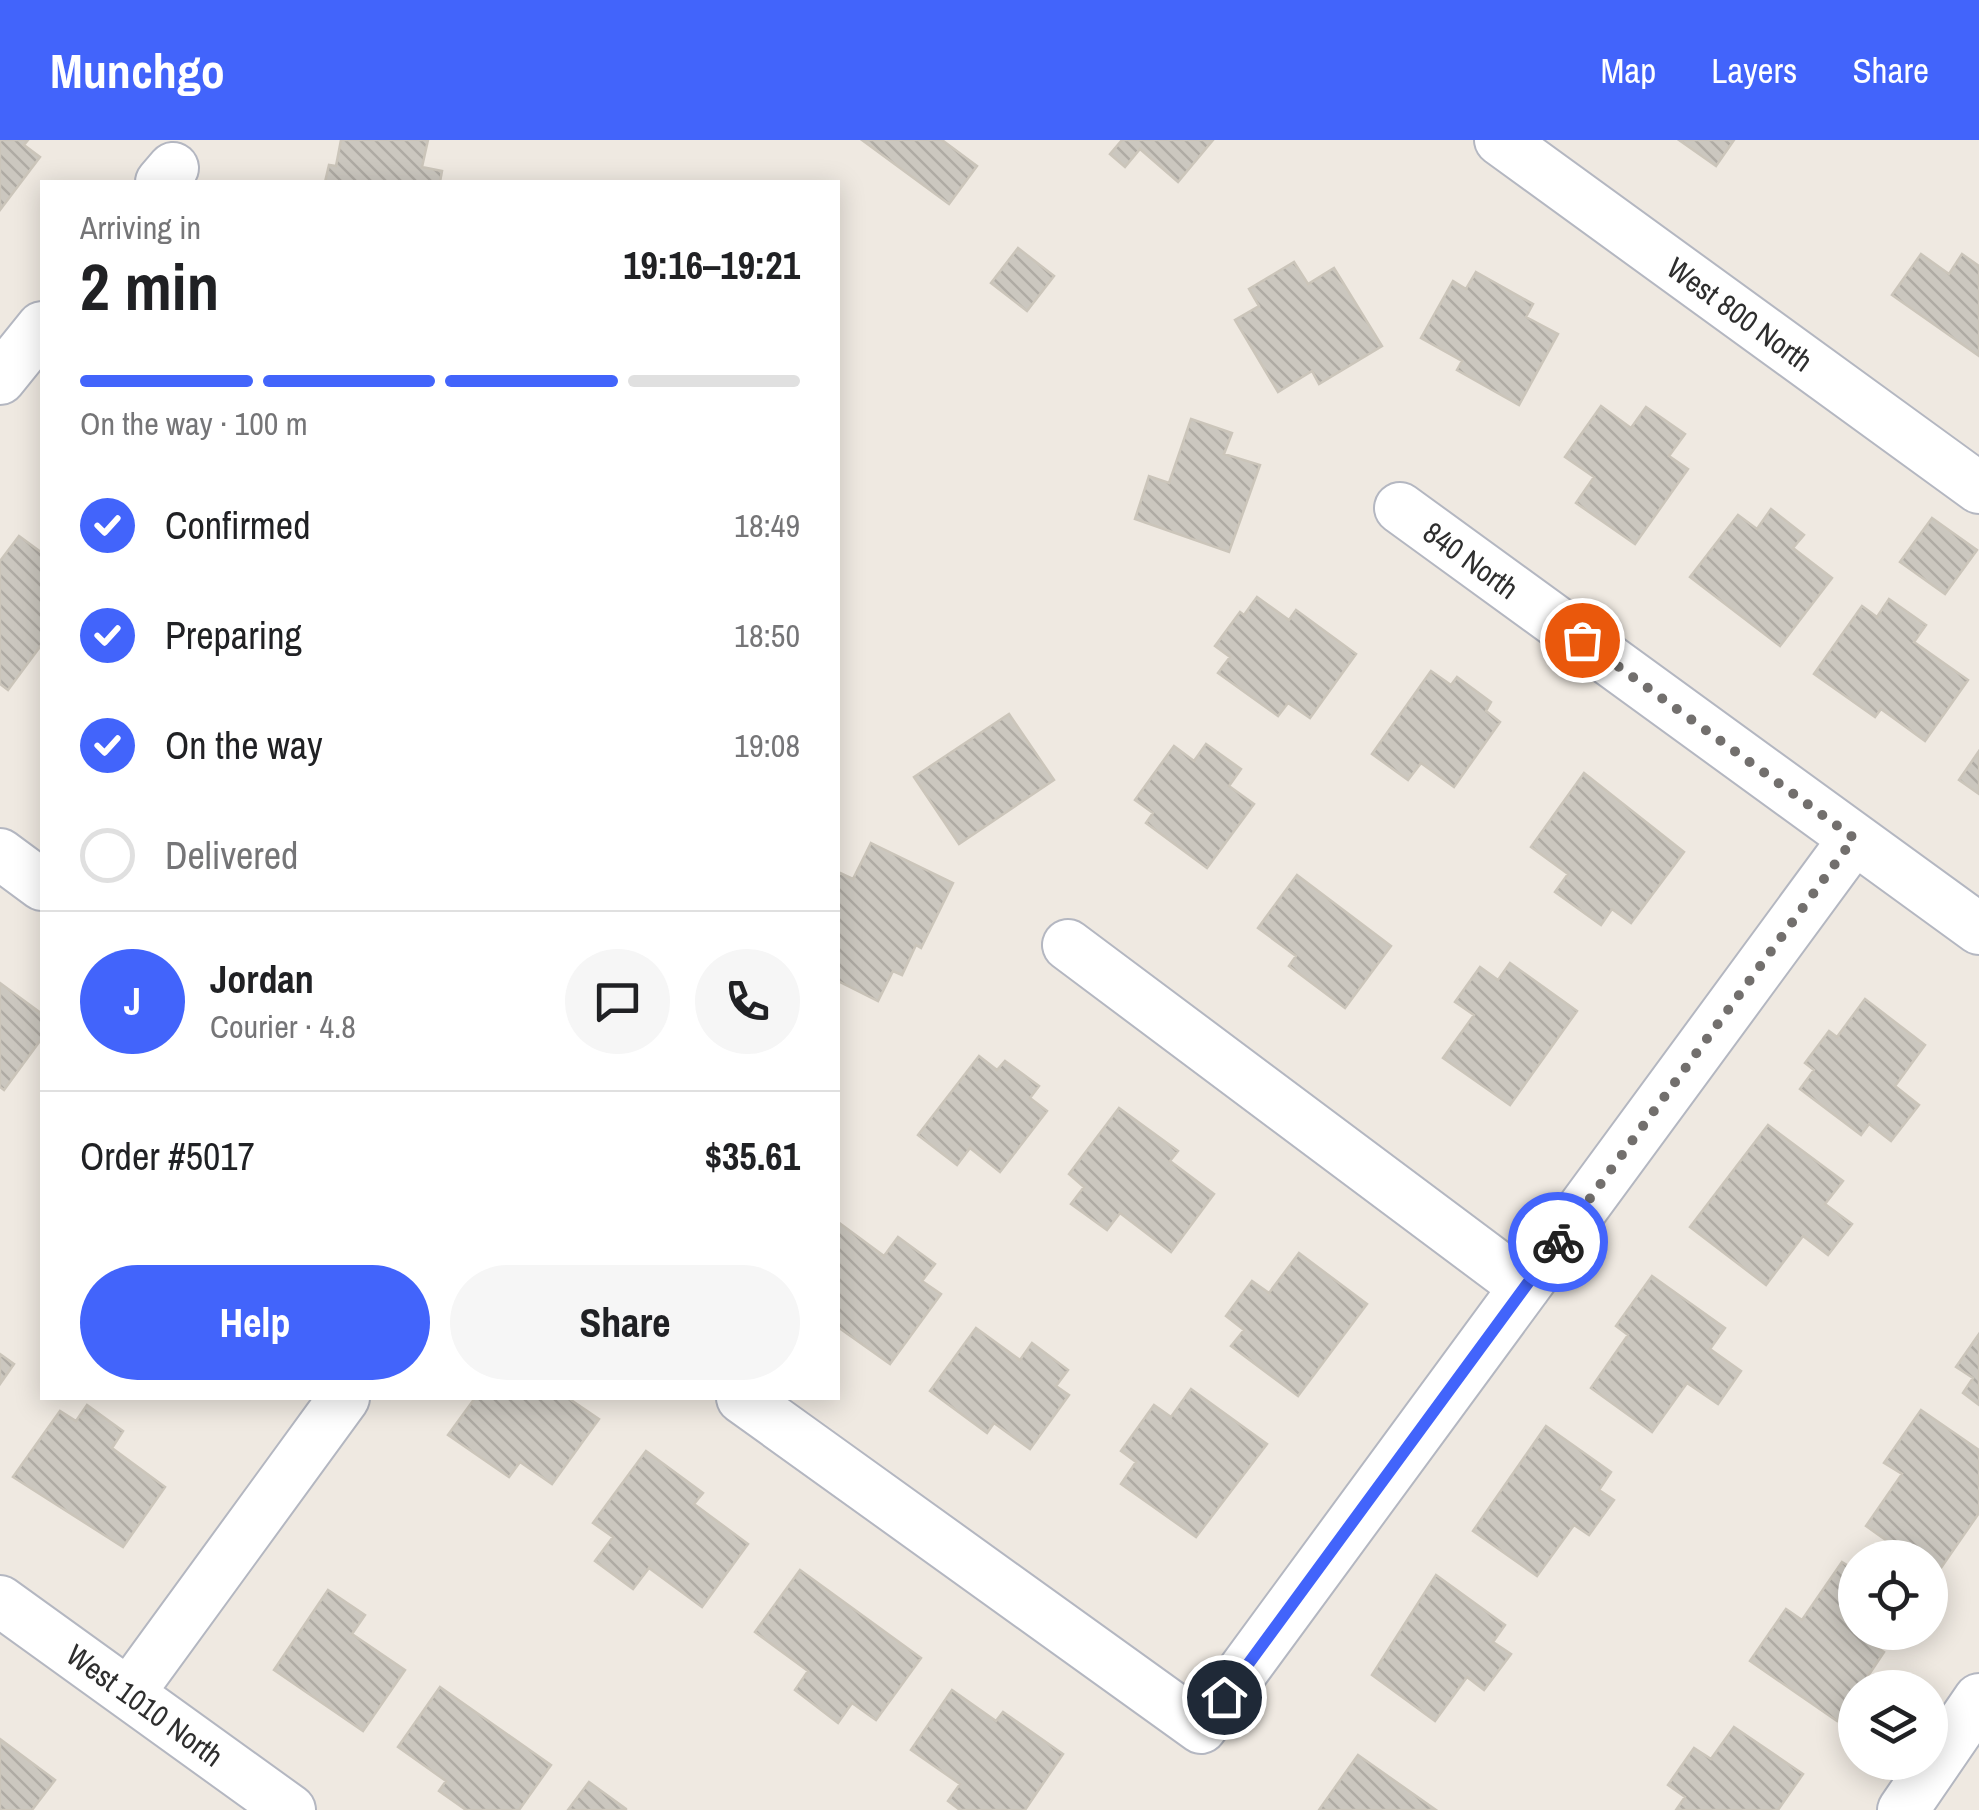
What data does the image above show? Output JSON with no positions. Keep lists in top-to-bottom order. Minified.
{"streets":{"street":["West 800 North","840 North","West 1010 North"]},"page":{"header":"Munchgo","nav":["Map","Layers","Share"],"heading":["2 min","Arriving in","19:16–19:21"],"panel":["Jordan","Courier · 4.8","Order #5017","$35.61"],"bar":"On the way · 100 m","list":[["Confirmed","18:49"],["Preparing","18:50"],["On the way","19:08"],"Delivered"],"round":"J","buttons":["Help","Share"]}}
